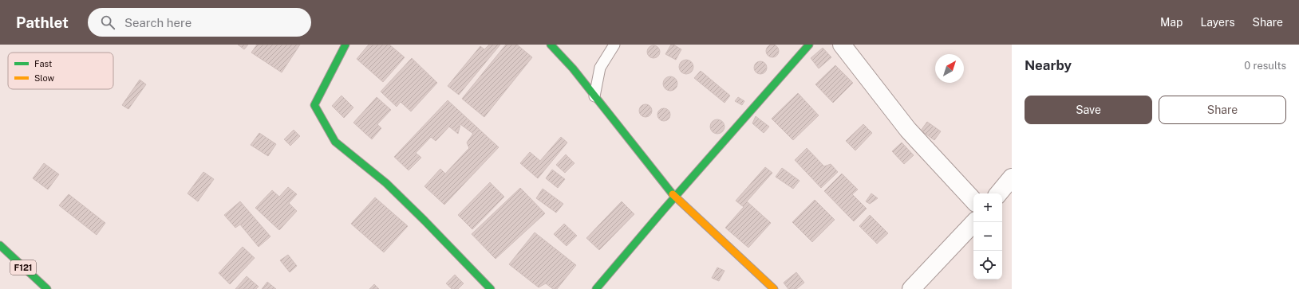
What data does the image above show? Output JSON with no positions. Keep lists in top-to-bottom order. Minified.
{"streets":{"street":["F121"]},"legend":["Fast","Slow"],"north":"top right","page":{"header":"Pathlet","search":"Search here","nav":["Map","Layers","Share"],"heading":["Nearby","0 results"],"buttons":["Save","Share"],"map_buttons":["+","−"]}}
